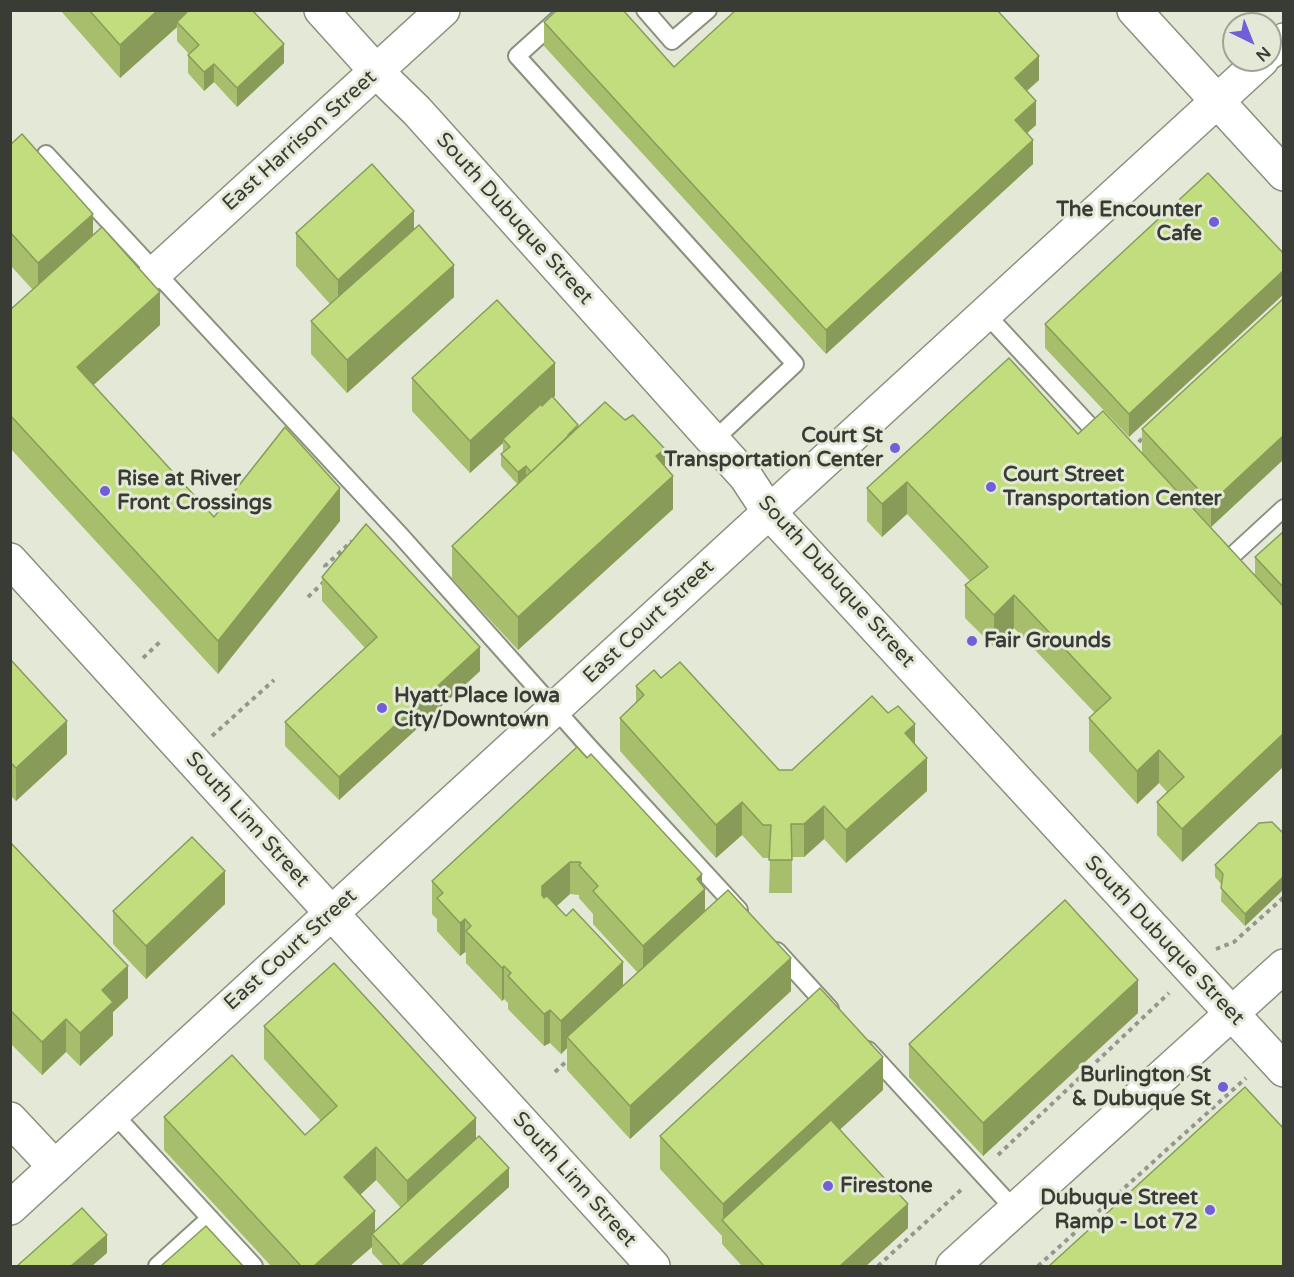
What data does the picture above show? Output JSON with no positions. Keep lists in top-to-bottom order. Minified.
{"streets":{"street":["East Harrison Street","South Dubuque Street","East Court Street","South Linn Street"]},"crossings":[["East Harrison Street","South Dubuque Street"],["South Dubuque Street","East Court Street"],["East Court Street","South Linn Street"]],"places":["The Encounter Cafe","Court St Transportation Center","Court Street Transportation Center","Rise at River Front Crossings","Fair Grounds","Hyatt Place Iowa City/Downtown","Burlington St & Dubuque St","Firestone","Dubuque Street Ramp - Lot 72"],"north":"bottom right"}
